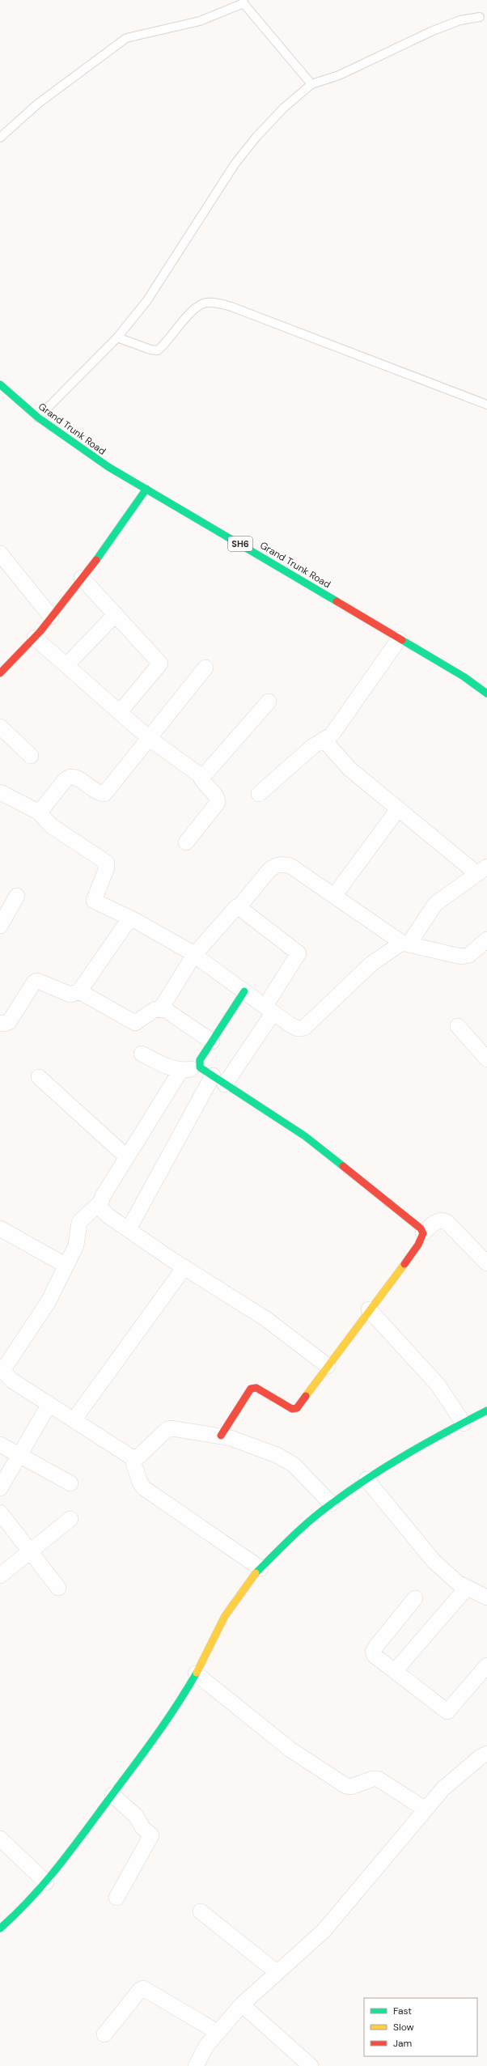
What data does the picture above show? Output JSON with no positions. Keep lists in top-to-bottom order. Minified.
{"streets":{"street":["Grand Trunk Road","SH6"]},"legend":["Fast","Slow","Jam"]}
